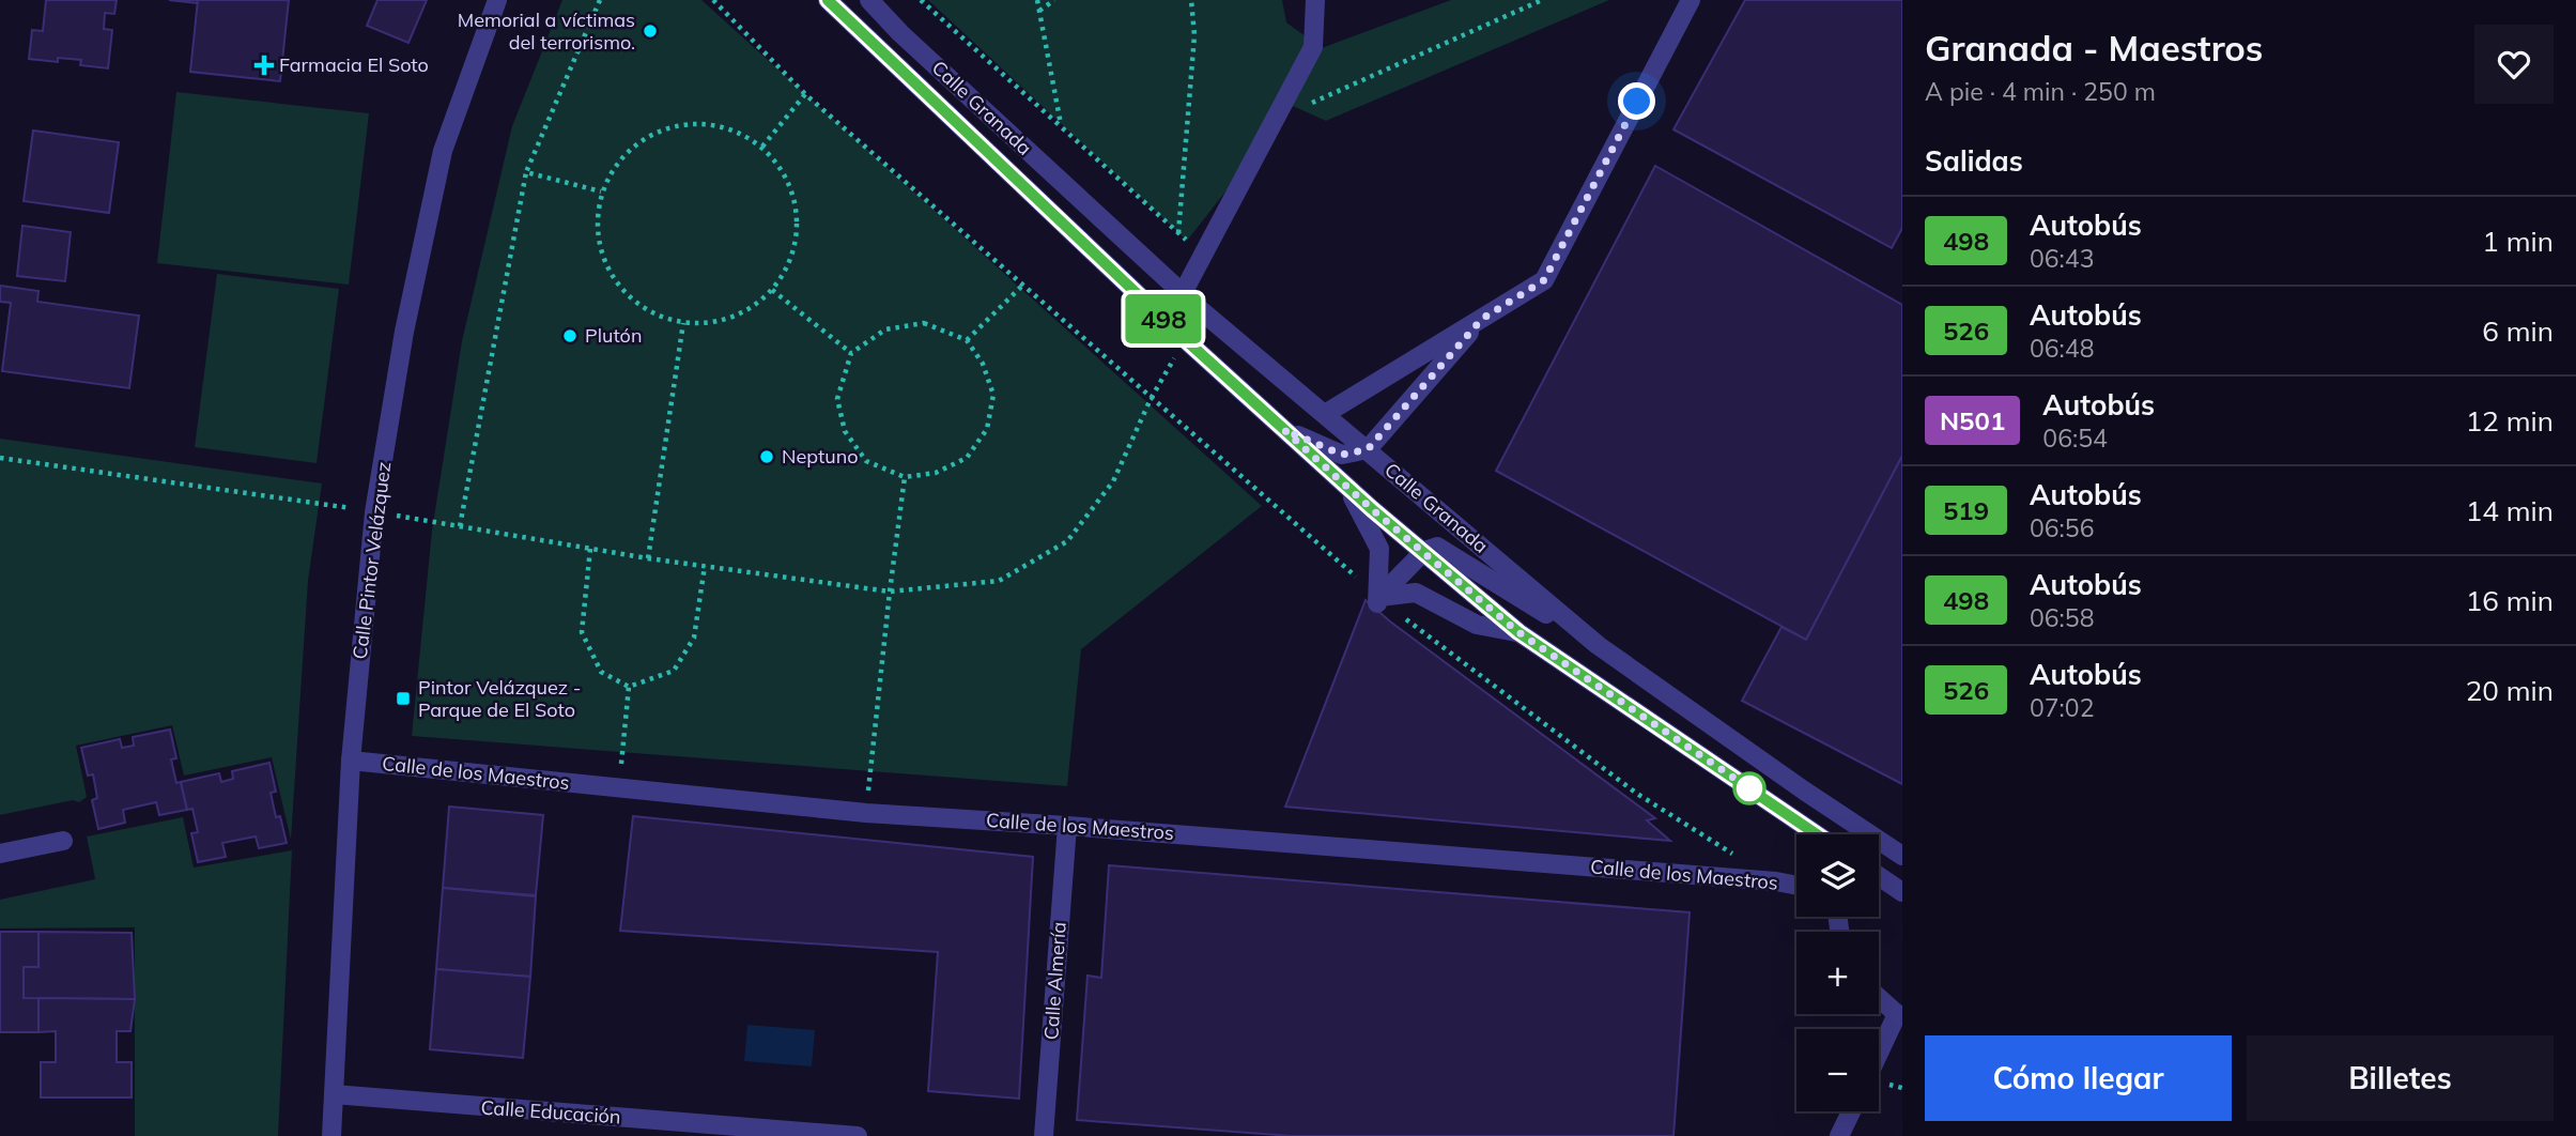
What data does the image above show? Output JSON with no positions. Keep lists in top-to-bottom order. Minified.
{"streets":{"street":["Calle Granada","Calle Pintor Velázquez","Calle de los Maestros","Calle Almería","Calle Educación"]},"crossings":[["Calle Pintor Velázquez","Calle de los Maestros"],["Calle Pintor Velázquez","Calle Educación"],["Calle de los Maestros","Calle Almería"]],"places":{"other":["Memorial a víctimas del terrorismo.","Plutón","Neptuno"],"health":["Farmacia El Soto"],"transit":["Pintor Velázquez - Parque de El Soto"]},"lines":["bus line 498"],"page":{"on_map":"498","heading":[["Granada - Maestros","A pie · 4 min · 250 m"],"Salidas"],"list":[{"mark":"498","name":"Autobús","note":"06:43","value":"1 min"},{"mark":"526","name":"Autobús","note":"06:48","value":"6 min"},{"mark":"N501","name":"Autobús","note":"06:54","value":"12 min"},{"mark":"519","name":"Autobús","note":"06:56","value":"14 min"},{"mark":"498","name":"Autobús","note":"06:58","value":"16 min"},{"mark":"526","name":"Autobús","note":"07:02","value":"20 min"}],"map_buttons":["+","−"],"buttons":["Cómo llegar","Billetes"]}}
